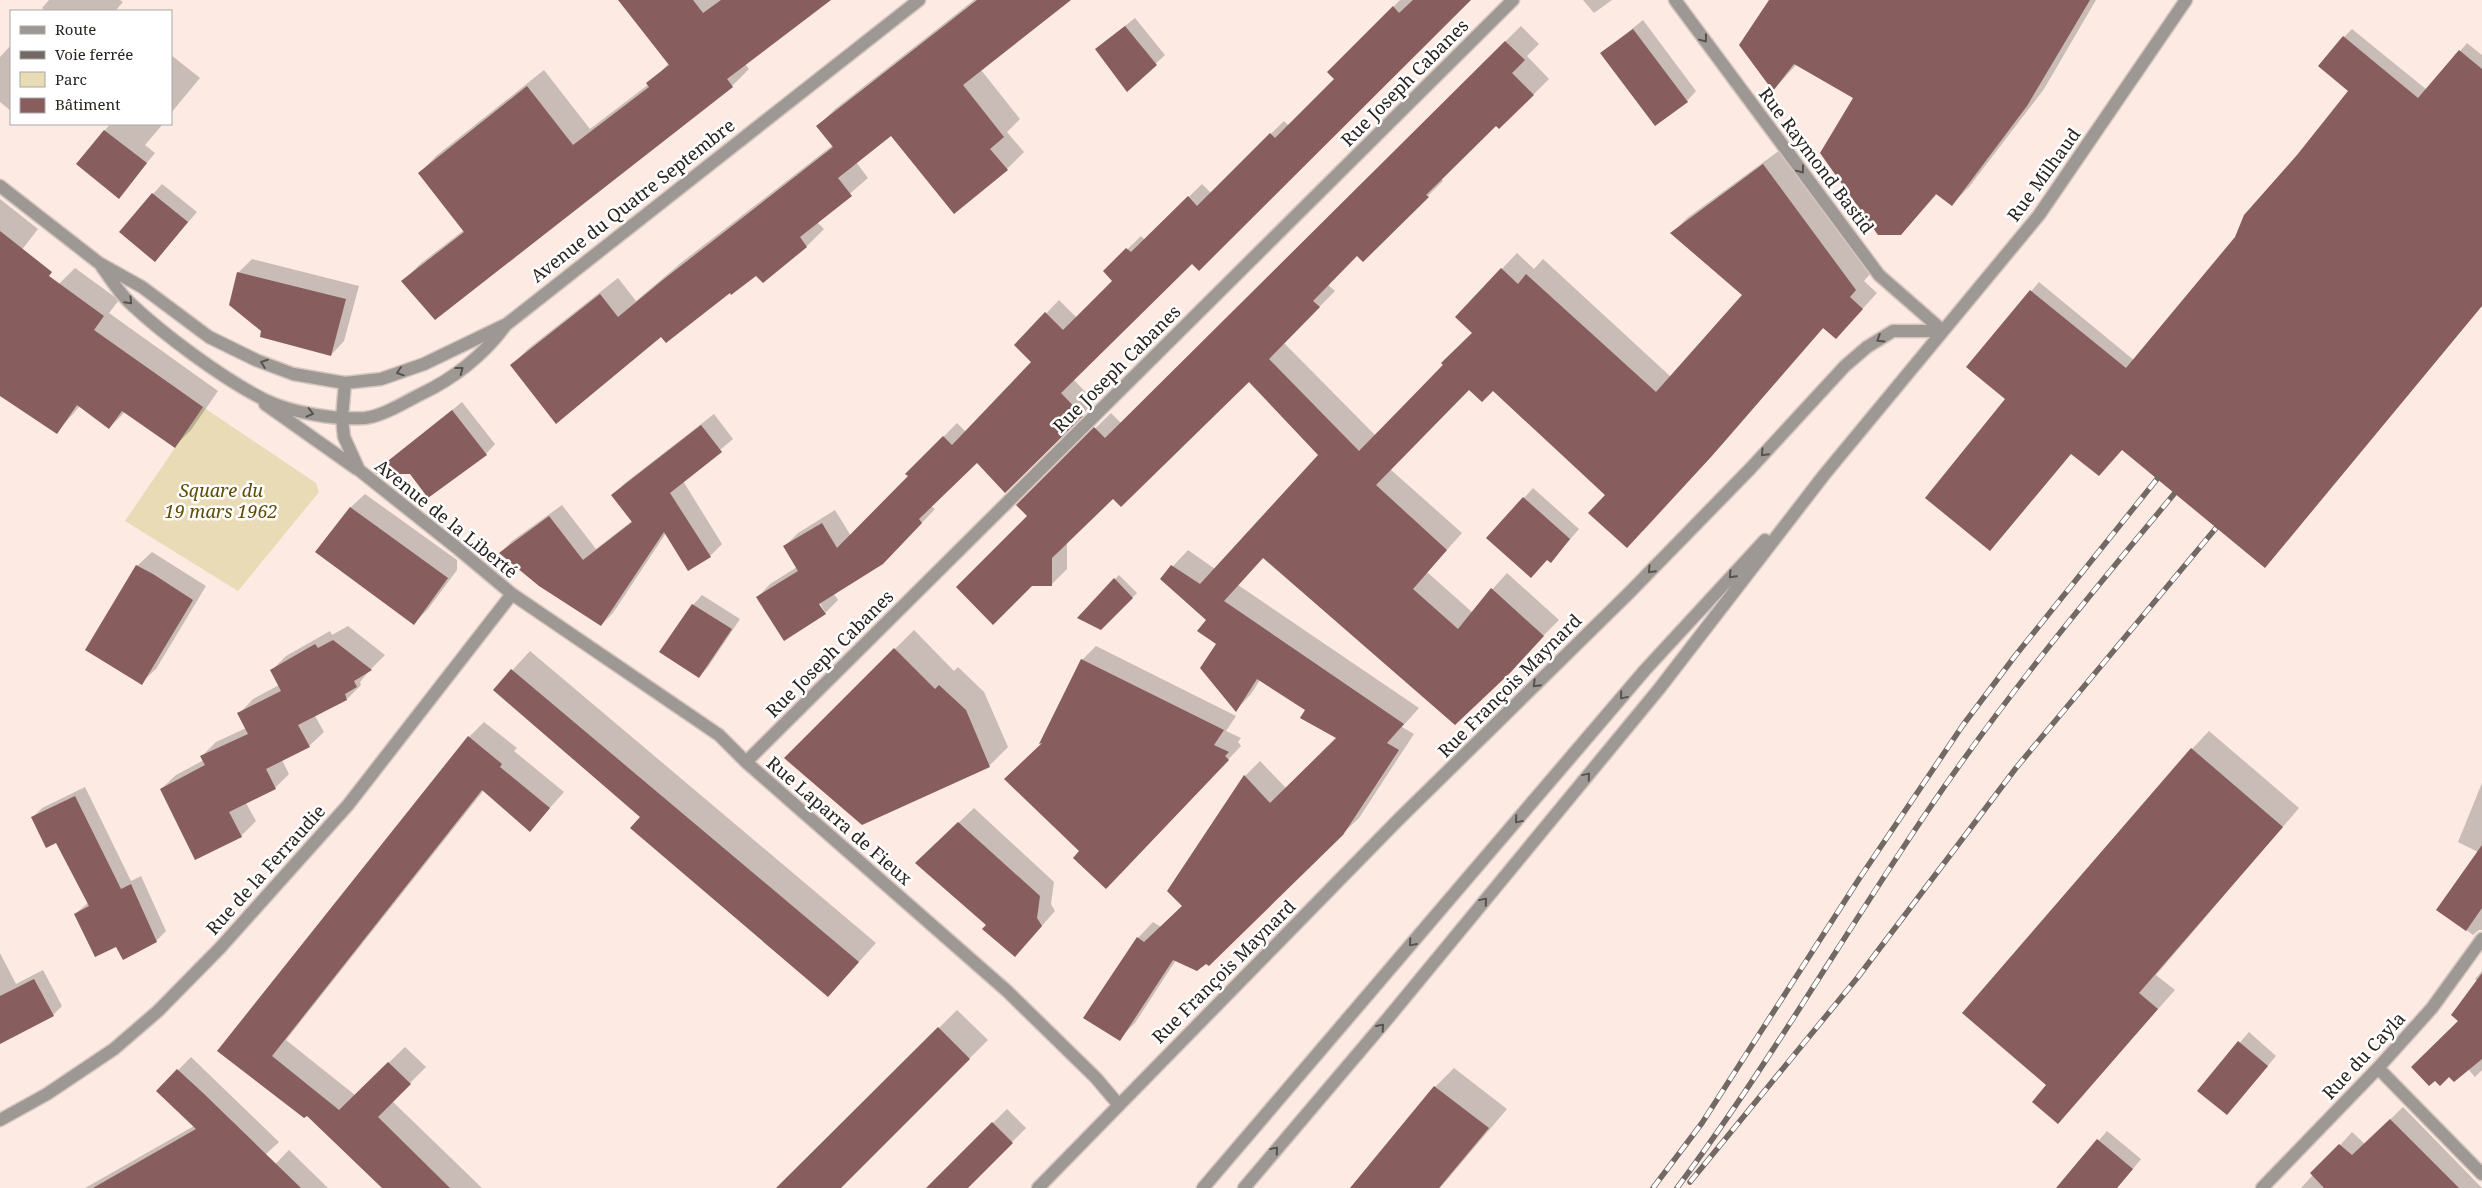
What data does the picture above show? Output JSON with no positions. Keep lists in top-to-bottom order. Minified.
{"streets":{"street":["Rue Joseph Cabanes","Rue Raymond Bastid","Rue Milhaud","Avenue du Quatre Septembre","Avenue de la Liberté","Rue François Maynard","Rue Laparra de Fieux","Rue de la Ferraudie","Rue du Cayla"]},"crossings":[["Rue Joseph Cabanes","Rue Laparra de Fieux"],["Rue Raymond Bastid","Rue Milhaud"],["Rue Raymond Bastid","Rue François Maynard"],["Rue Milhaud","Rue François Maynard"],["Avenue du Quatre Septembre","Avenue de la Liberté"],["Avenue de la Liberté","Rue Laparra de Fieux"],["Avenue de la Liberté","Rue de la Ferraudie"],["Rue François Maynard","Rue Laparra de Fieux"],["Rue Laparra de Fieux","Rue de la Ferraudie"]],"one_way":["Rue Raymond Bastid"],"parks":["Square du 19 mars 1962"],"legend":["Route","Voie ferrée","Parc","Bâtiment"]}
